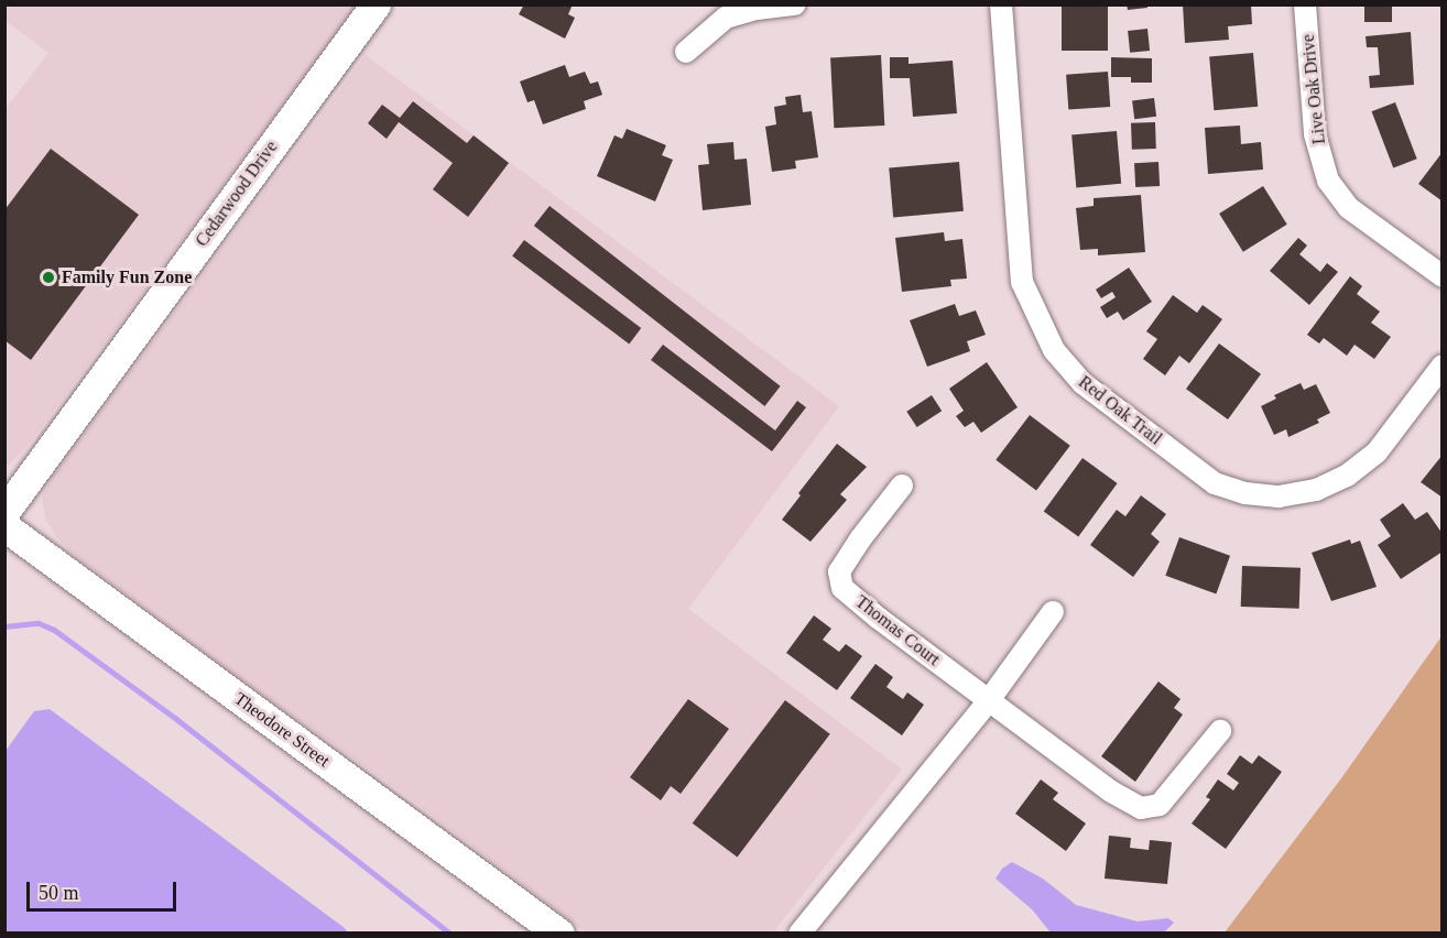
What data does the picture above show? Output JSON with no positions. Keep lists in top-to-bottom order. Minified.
{"streets":{"street":["Live Oak Drive","Cedarwood Drive","Red Oak Trail","Thomas Court","Theodore Street"]},"places":["Family Fun Zone"],"scale_bar":"50 m"}
